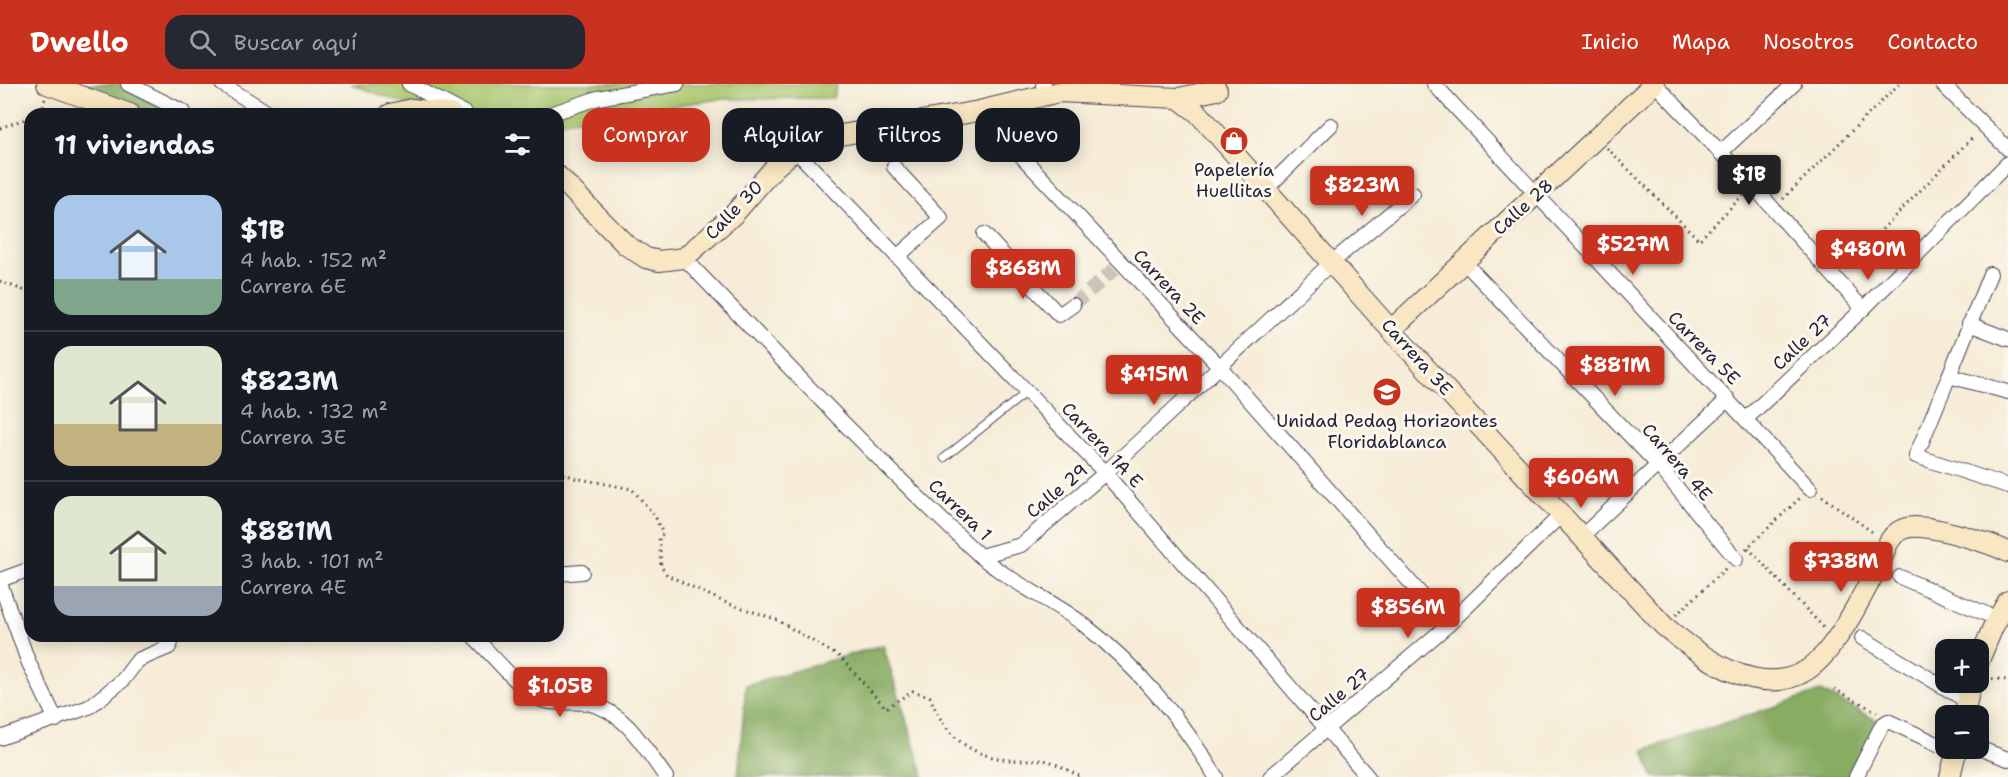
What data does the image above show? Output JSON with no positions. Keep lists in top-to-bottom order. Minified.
{"streets":{"main road":["Calle 28","Calle 30","Carrera 3E"],"street":["Carrera 2E","Calle 27","Carrera 5E","Carrera 1A E","Carrera 4E","Calle 29","Carrera 1"]},"crossings":[["Calle 28","Carrera 5E"],["Calle 28","Carrera 3E"],["Calle 28","Carrera 4E"],["Calle 30","Carrera 3E"],["Calle 30","Carrera 1"],["Carrera 2E","Calle 27"],["Carrera 2E","Calle 29"],["Calle 27","Carrera 5E"],["Calle 27","Carrera 3E"],["Calle 27","Carrera 1A E"],["Carrera 3E","Calle 29"],["Carrera 1A E","Calle 29"],["Calle 29","Carrera 1"]],"places":{"shop":["Papelería Huellitas"],"school or university":["Unidad Pedag Horizontes Floridablanca"]},"page":{"header":"Dwello","search":"Buscar aquí","nav":["Inicio","Mapa","Nosotros","Contacto"],"chip":["Comprar","Alquilar","Filtros","Nuevo"],"heading":"11 viviendas","price":["$1B","$823M","$527M","$480M","$868M","$881M","$415M","$606M","$738M","$856M","$1.05B"],"list":[{"name":"$1B","note":"4 hab. · 152 m² · Carrera 6E"},{"name":"$823M","note":"4 hab. · 132 m² · Carrera 3E"},{"name":"$881M","note":"3 hab. · 101 m² · Carrera 4E"}],"map_buttons":["+","−"]}}
